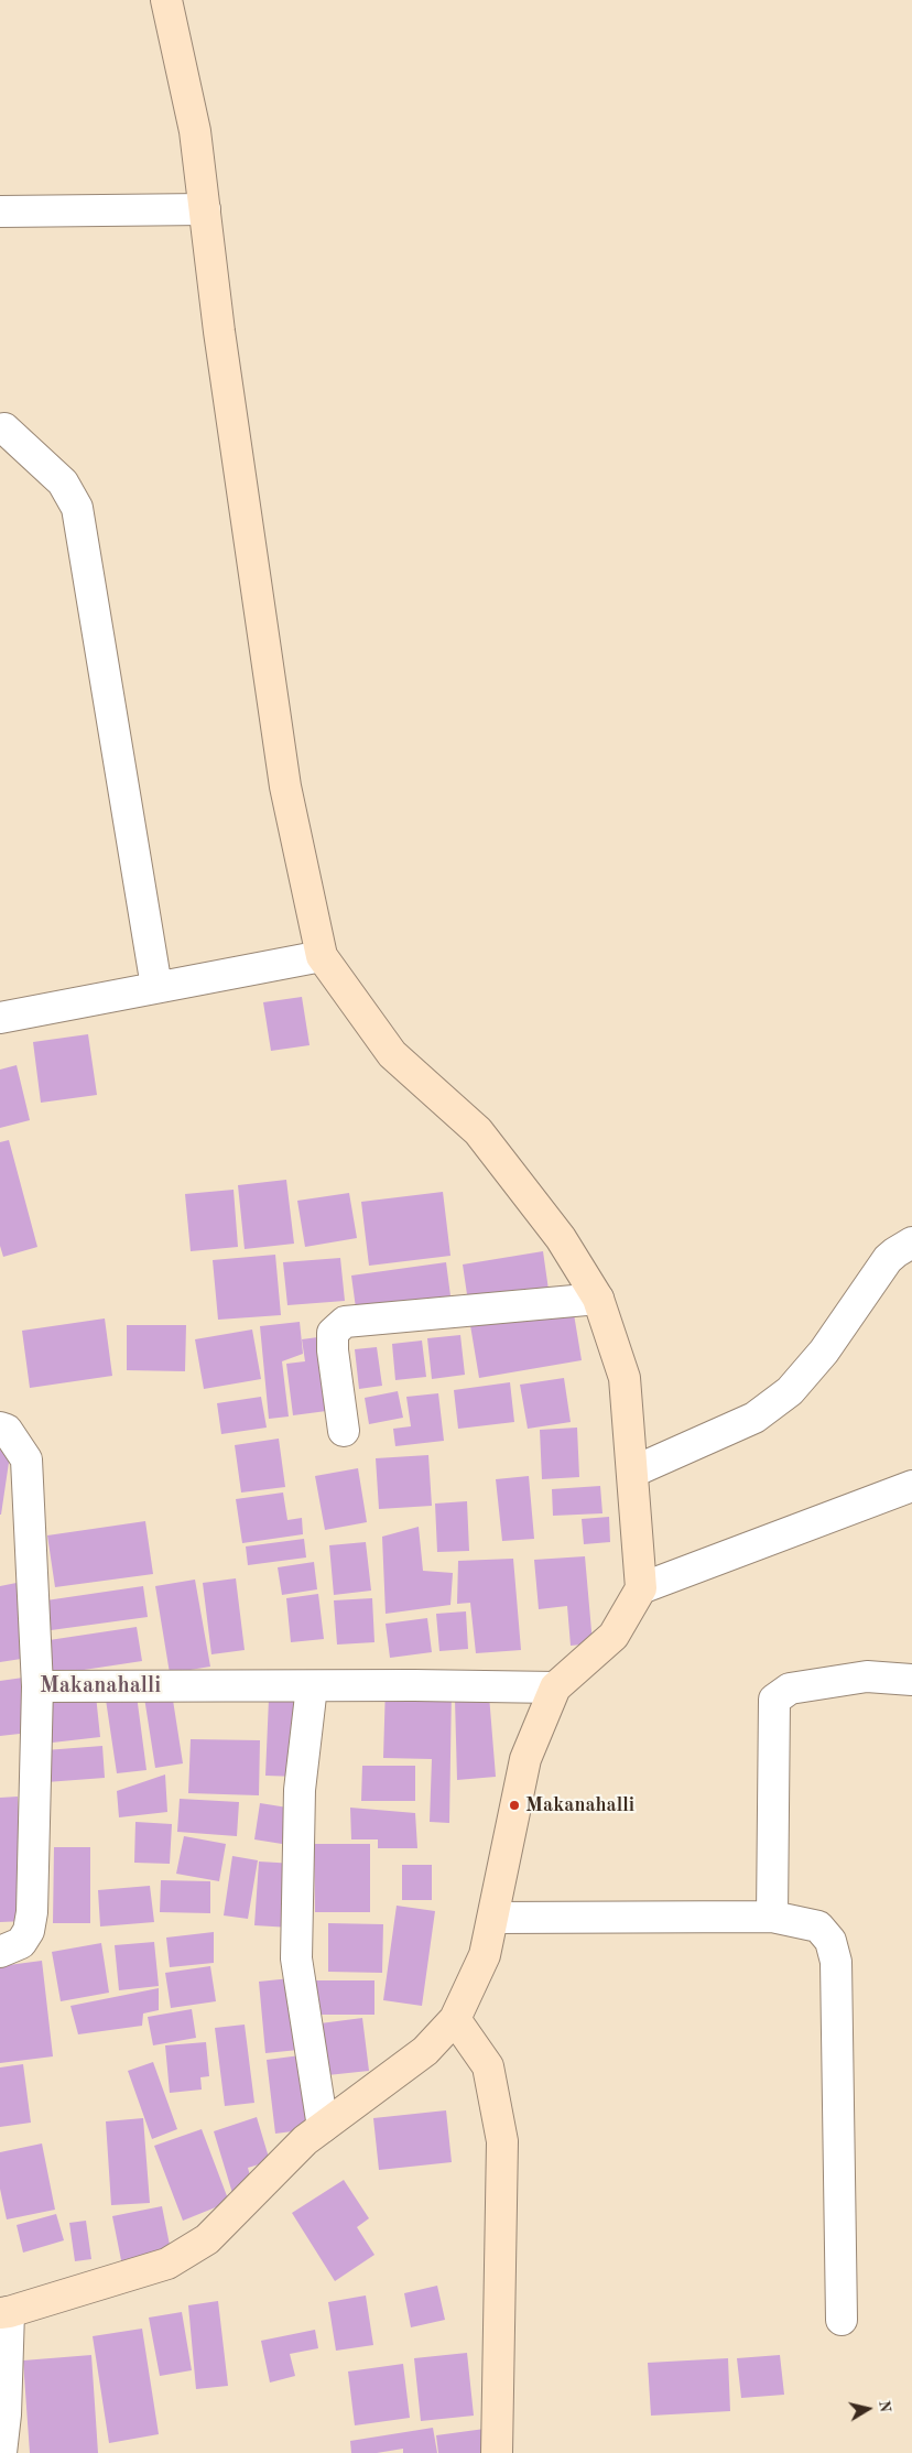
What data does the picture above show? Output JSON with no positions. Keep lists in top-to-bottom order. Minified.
{"districts":["Makanahalli"],"places":["Makanahalli"],"north":"right"}
